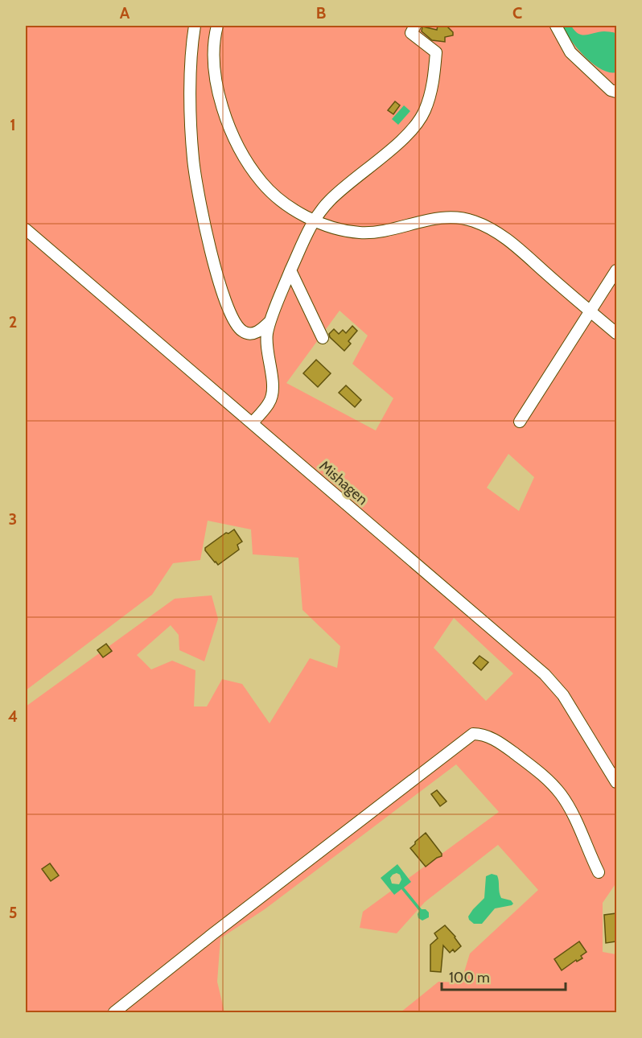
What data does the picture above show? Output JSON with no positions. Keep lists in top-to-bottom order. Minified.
{"streets":{"street":["Mishagen"]},"scale_bar":"100 m","grid":{"columns":["A","B","C"],"rows":["1","2","3","4","5"]}}
